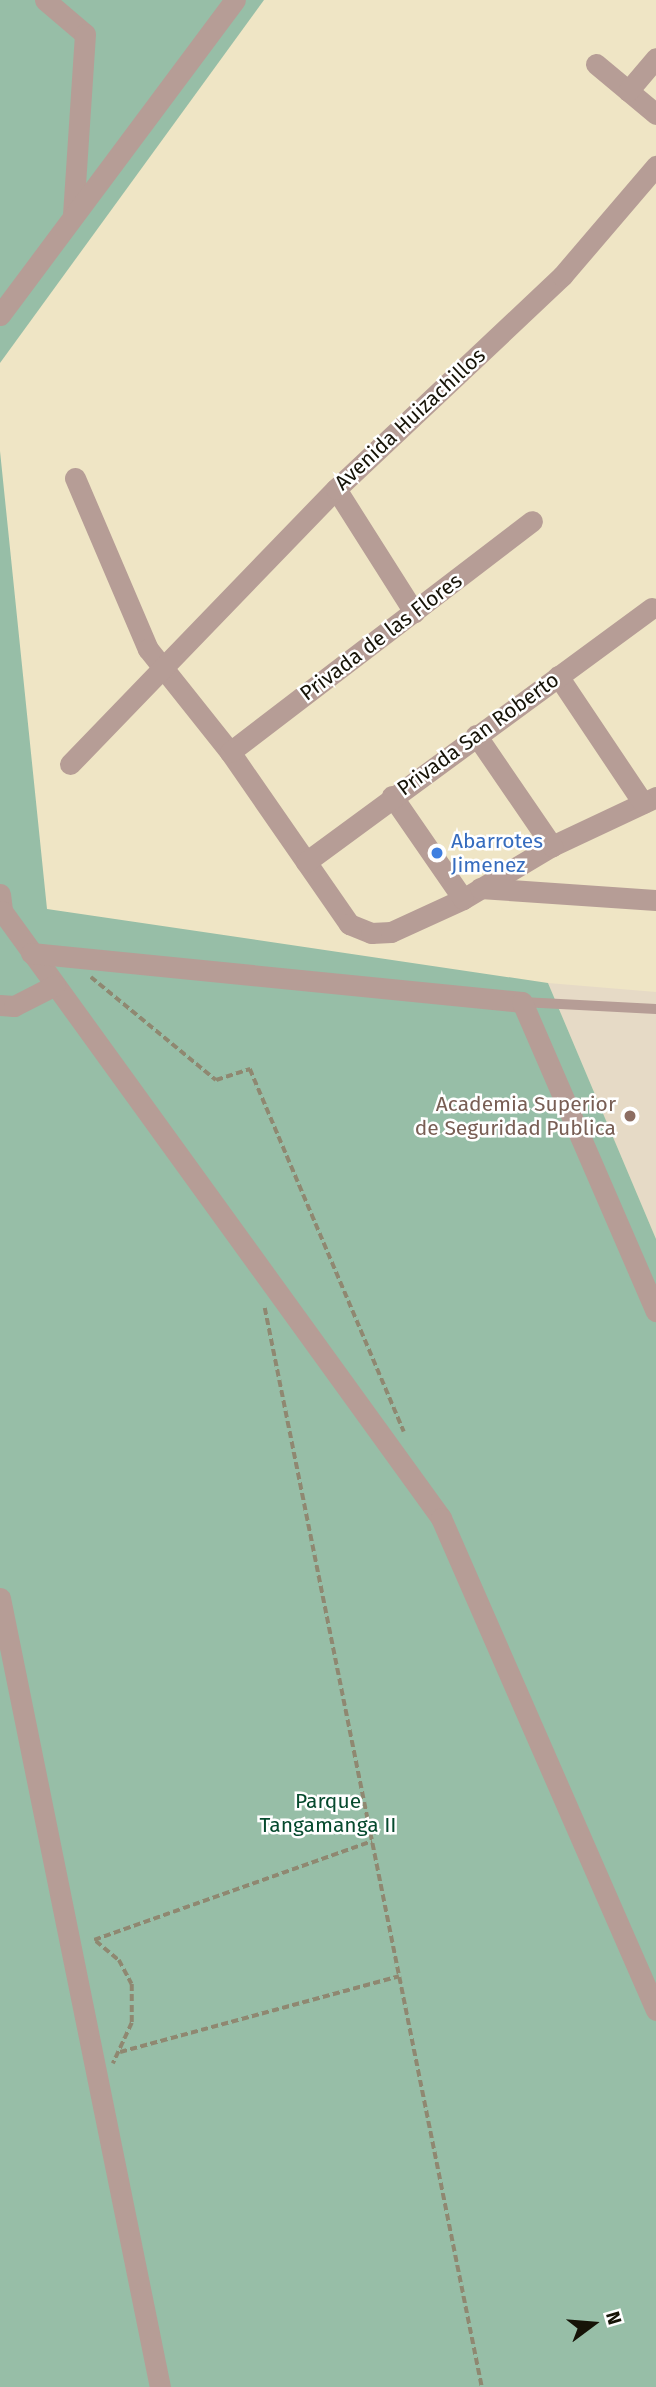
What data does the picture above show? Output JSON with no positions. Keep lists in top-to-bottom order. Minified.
{"streets":{"street":["Avenida Huizachillos","Privada de las Flores","Privada San Roberto"]},"parks":["Parque Tangamanga II"],"places":["Abarrotes Jimenez","Academia Superior de Seguridad Publica"],"north":"right"}
